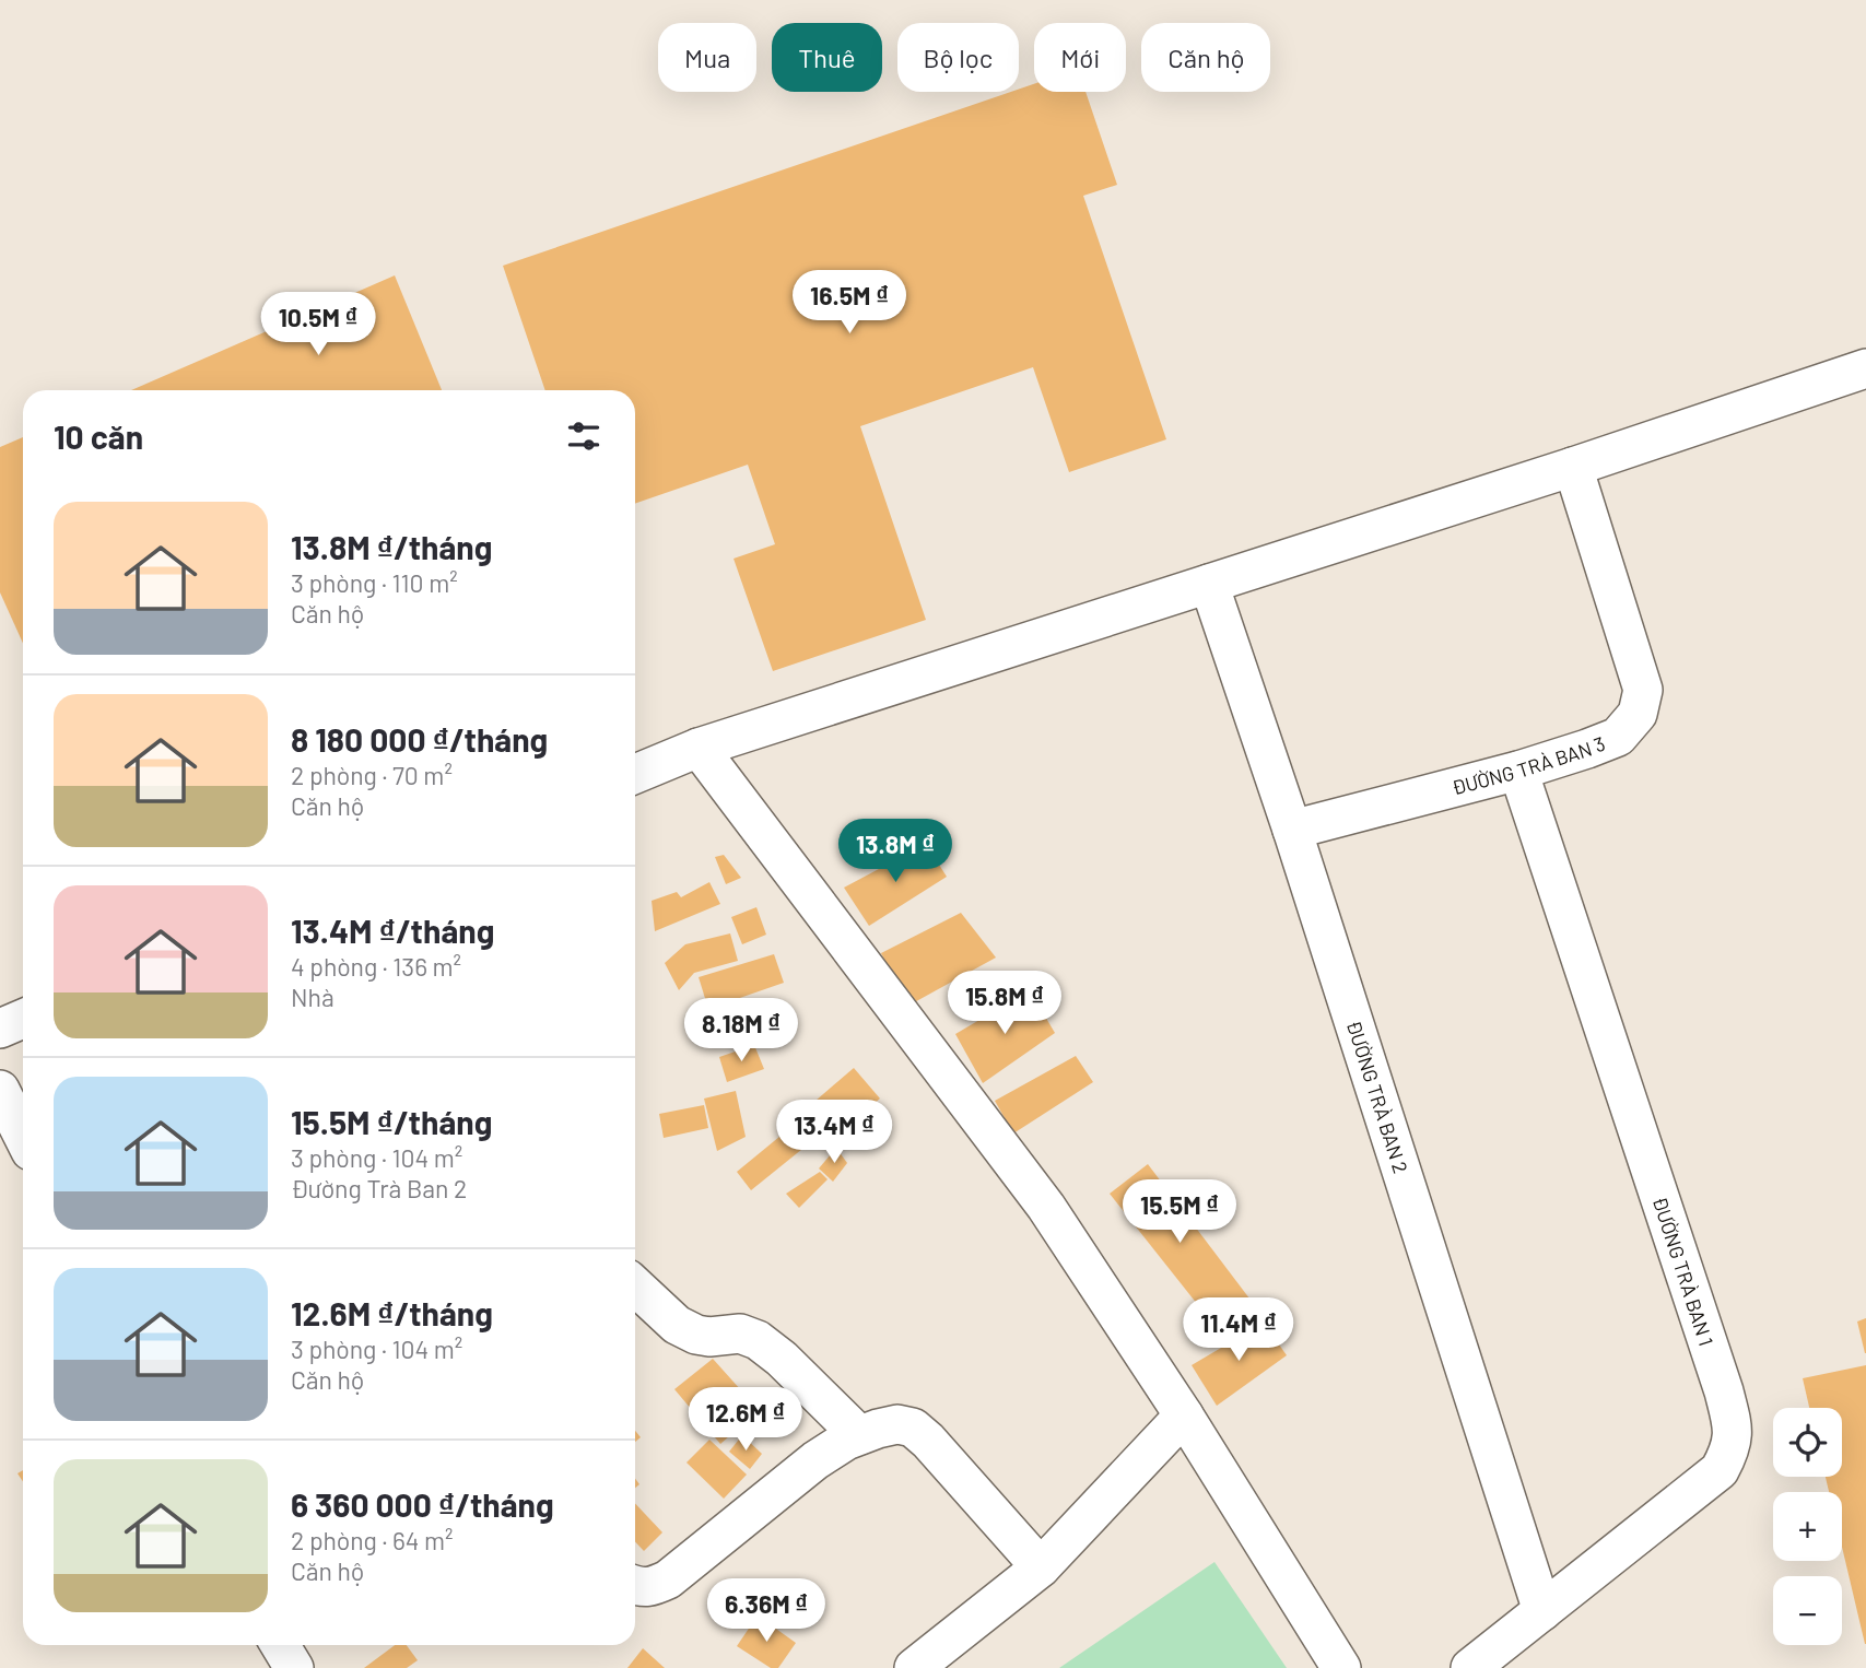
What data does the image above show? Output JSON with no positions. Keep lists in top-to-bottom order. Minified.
{"streets":{"street":["ĐƯỜNG TRÀ BAN 3","ĐƯỜNG TRÀ BAN 2","ĐƯỜNG TRÀ BAN 1"]},"crossings":[["ĐƯỜNG TRÀ BAN 3","ĐƯỜNG TRÀ BAN 2"],["ĐƯỜNG TRÀ BAN 3","ĐƯỜNG TRÀ BAN 1"],["ĐƯỜNG TRÀ BAN 2","ĐƯỜNG TRÀ BAN 1"]],"page":{"chip":["Mua","Thuê","Bộ lọc","Mới","Căn hộ"],"price":["16.5M ₫","10.5M ₫","13.8M ₫","15.8M ₫","8.18M ₫","13.4M ₫","15.5M ₫","11.4M ₫","12.6M ₫","6.36M ₫"],"heading":"10 căn","list":[{"name":"13.8M ₫/tháng","note":"3 phòng · 110 m² · Căn hộ"},{"name":"8 180 000 ₫/tháng","note":"2 phòng · 70 m² · Căn hộ"},{"name":"13.4M ₫/tháng","note":"4 phòng · 136 m² · Nhà"},{"name":"15.5M ₫/tháng","note":"3 phòng · 104 m² · Đường Trà Ban 2"},{"name":"12.6M ₫/tháng","note":"3 phòng · 104 m² · Căn hộ"},{"name":"6 360 000 ₫/tháng","note":"2 phòng · 64 m² · Căn hộ"}],"map_buttons":["+","−"]}}
